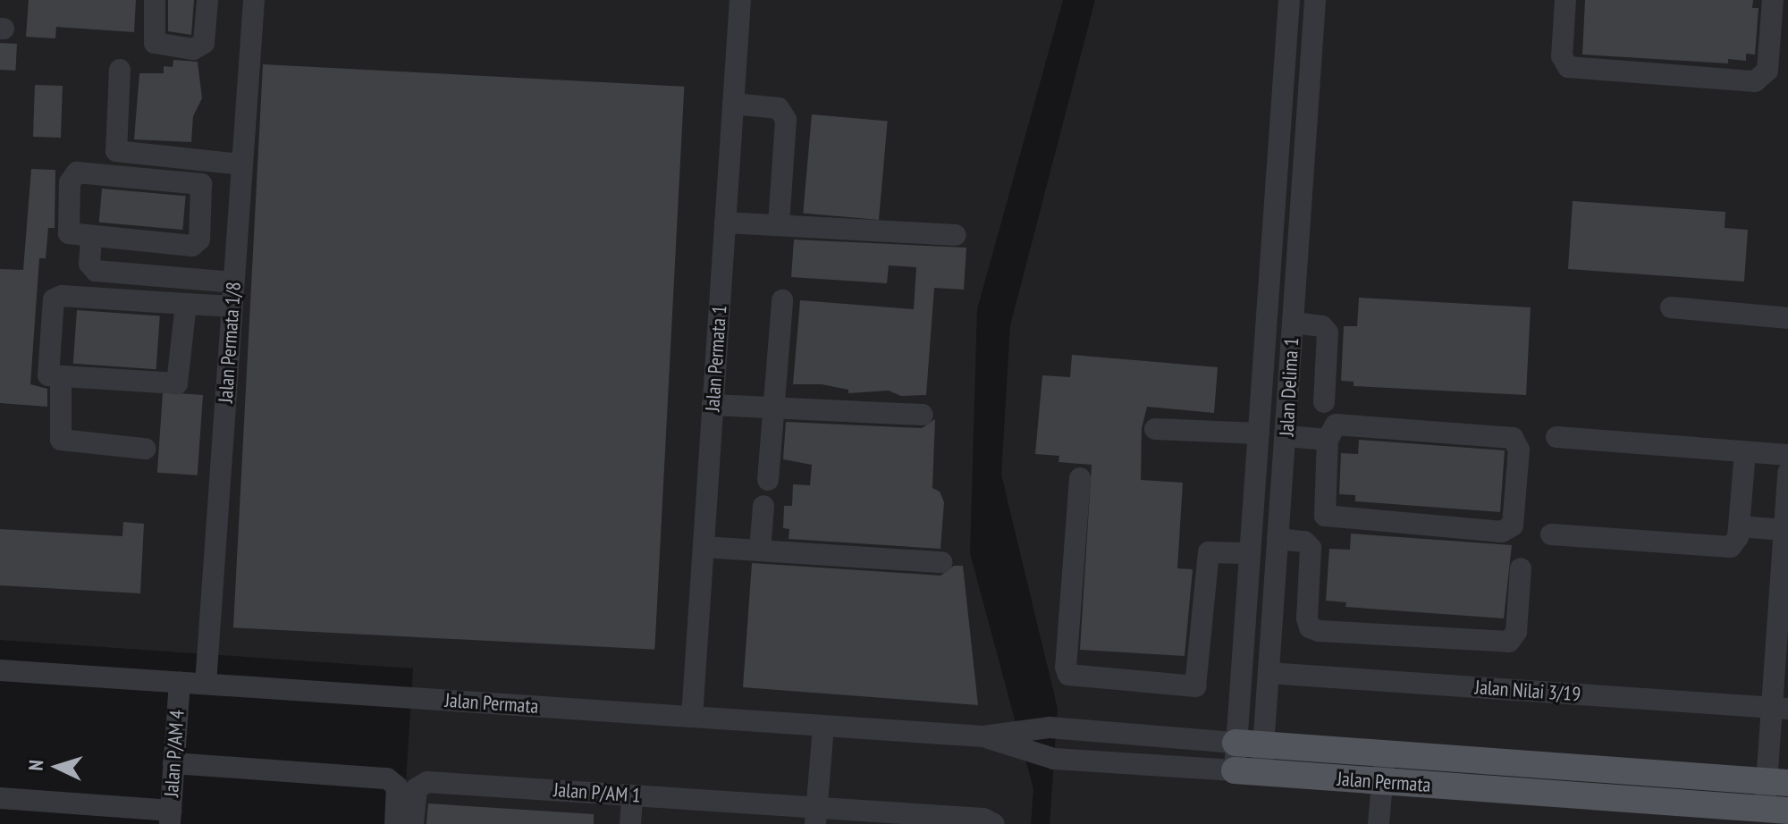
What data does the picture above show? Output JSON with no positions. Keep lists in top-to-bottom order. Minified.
{"streets":{"main road":["Jalan Permata"],"street":["Jalan Permata 1/8","Jalan Permata 1","Jalan Delima 1","Jalan Nilai 3/19","Jalan P/AM 4","Jalan P/AM 1"]},"crossings":[["Jalan Permata 1/8","Jalan Permata"],["Jalan Permata 1","Jalan Permata"],["Jalan Delima 1","Jalan Nilai 3/19"],["Jalan Delima 1","Jalan Permata"],["Jalan Permata","Jalan P/AM 4"]],"north":"left"}
